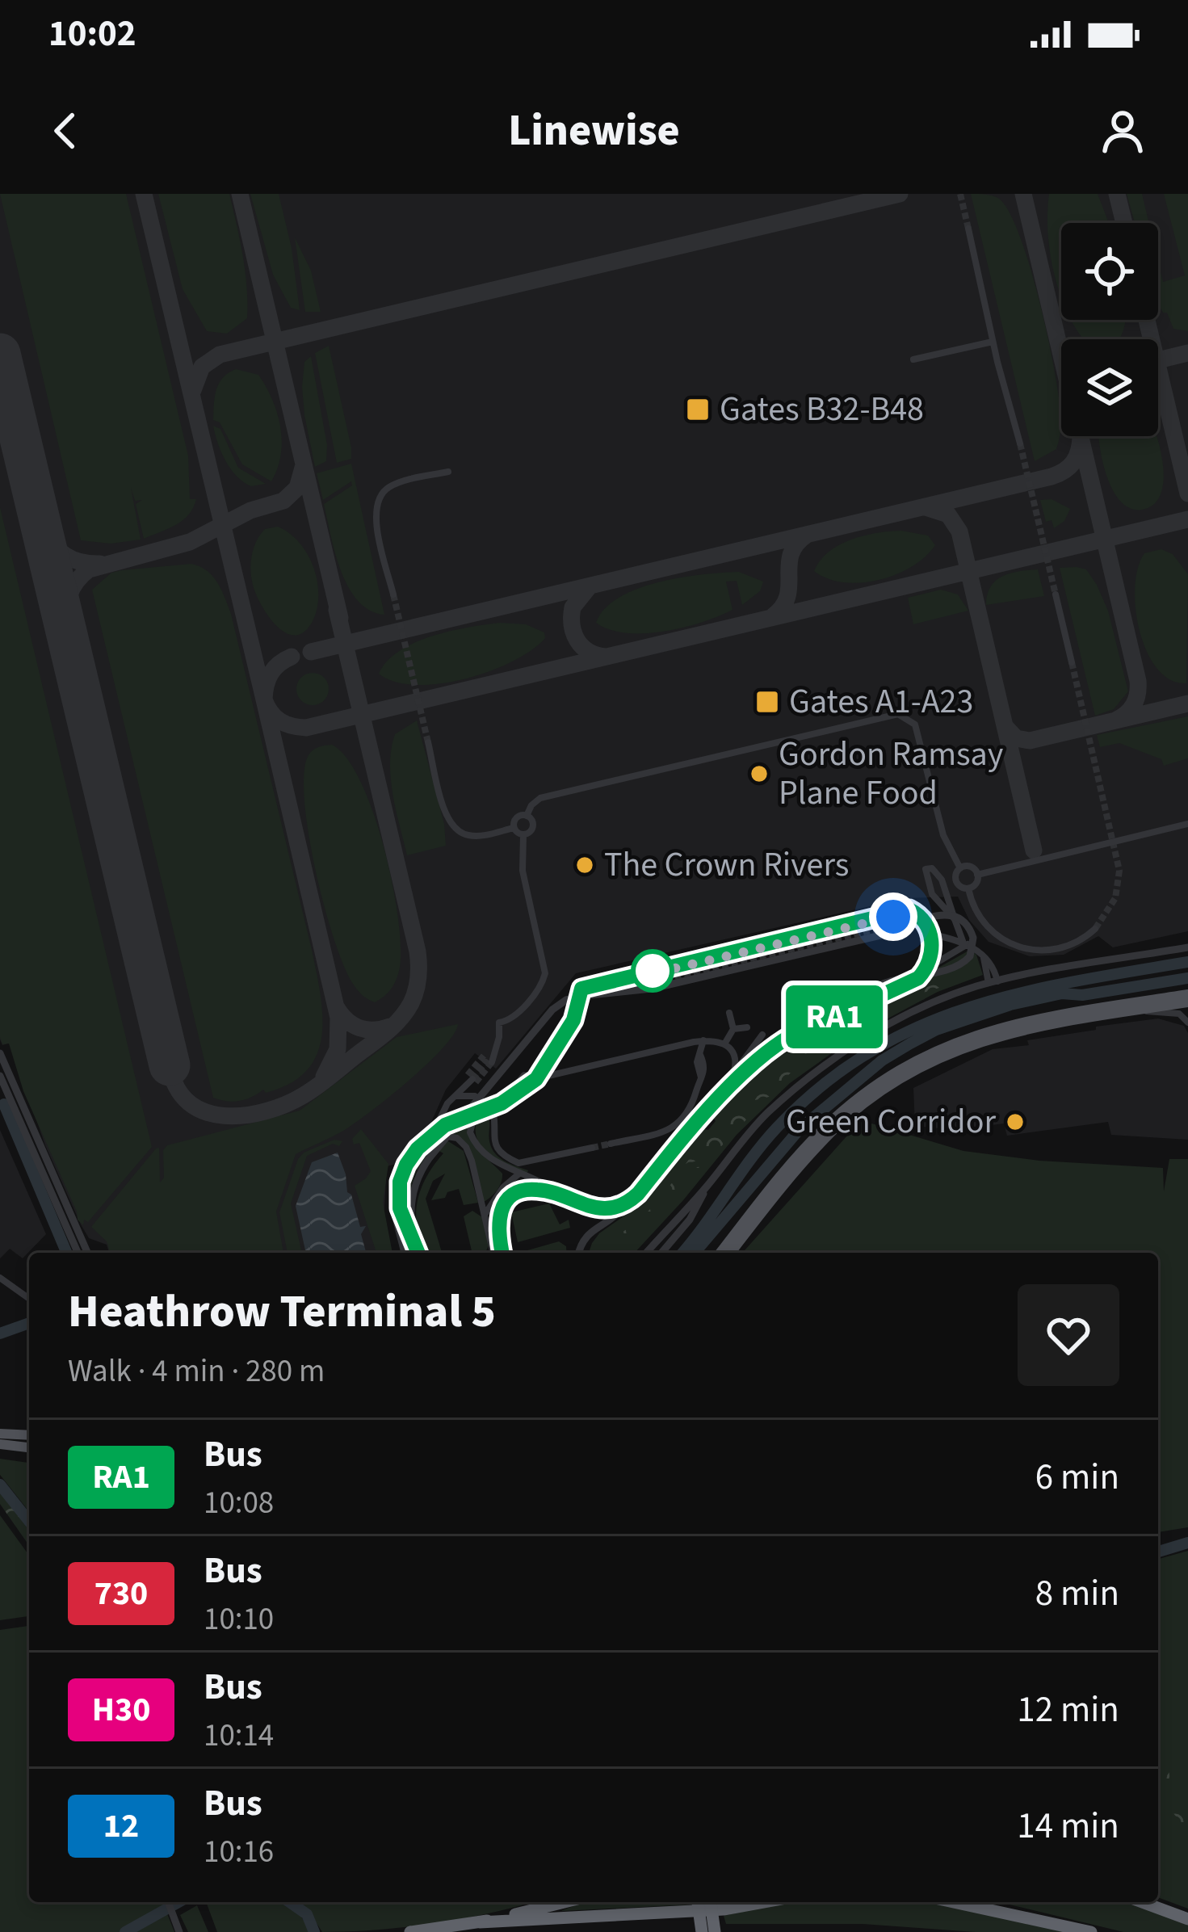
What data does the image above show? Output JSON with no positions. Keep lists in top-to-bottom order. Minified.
{"places":{"transit":["Gates B32-B48","Gates A1-A23"],"other":["Gordon Ramsay Plane Food","The Crown Rivers","Green Corridor"]},"lines":["bus line RA1"],"page":{"status":"10:02","header":"Linewise","on_map":"RA1","heading":["Heathrow Terminal 5","Walk · 4 min · 280 m"],"list":[{"mark":"RA1","name":"Bus","note":"10:08","value":"6 min"},{"mark":"730","name":"Bus","note":"10:10","value":"8 min"},{"mark":"H30","name":"Bus","note":"10:14","value":"12 min"},{"mark":"12","name":"Bus","note":"10:16","value":"14 min"}]}}
